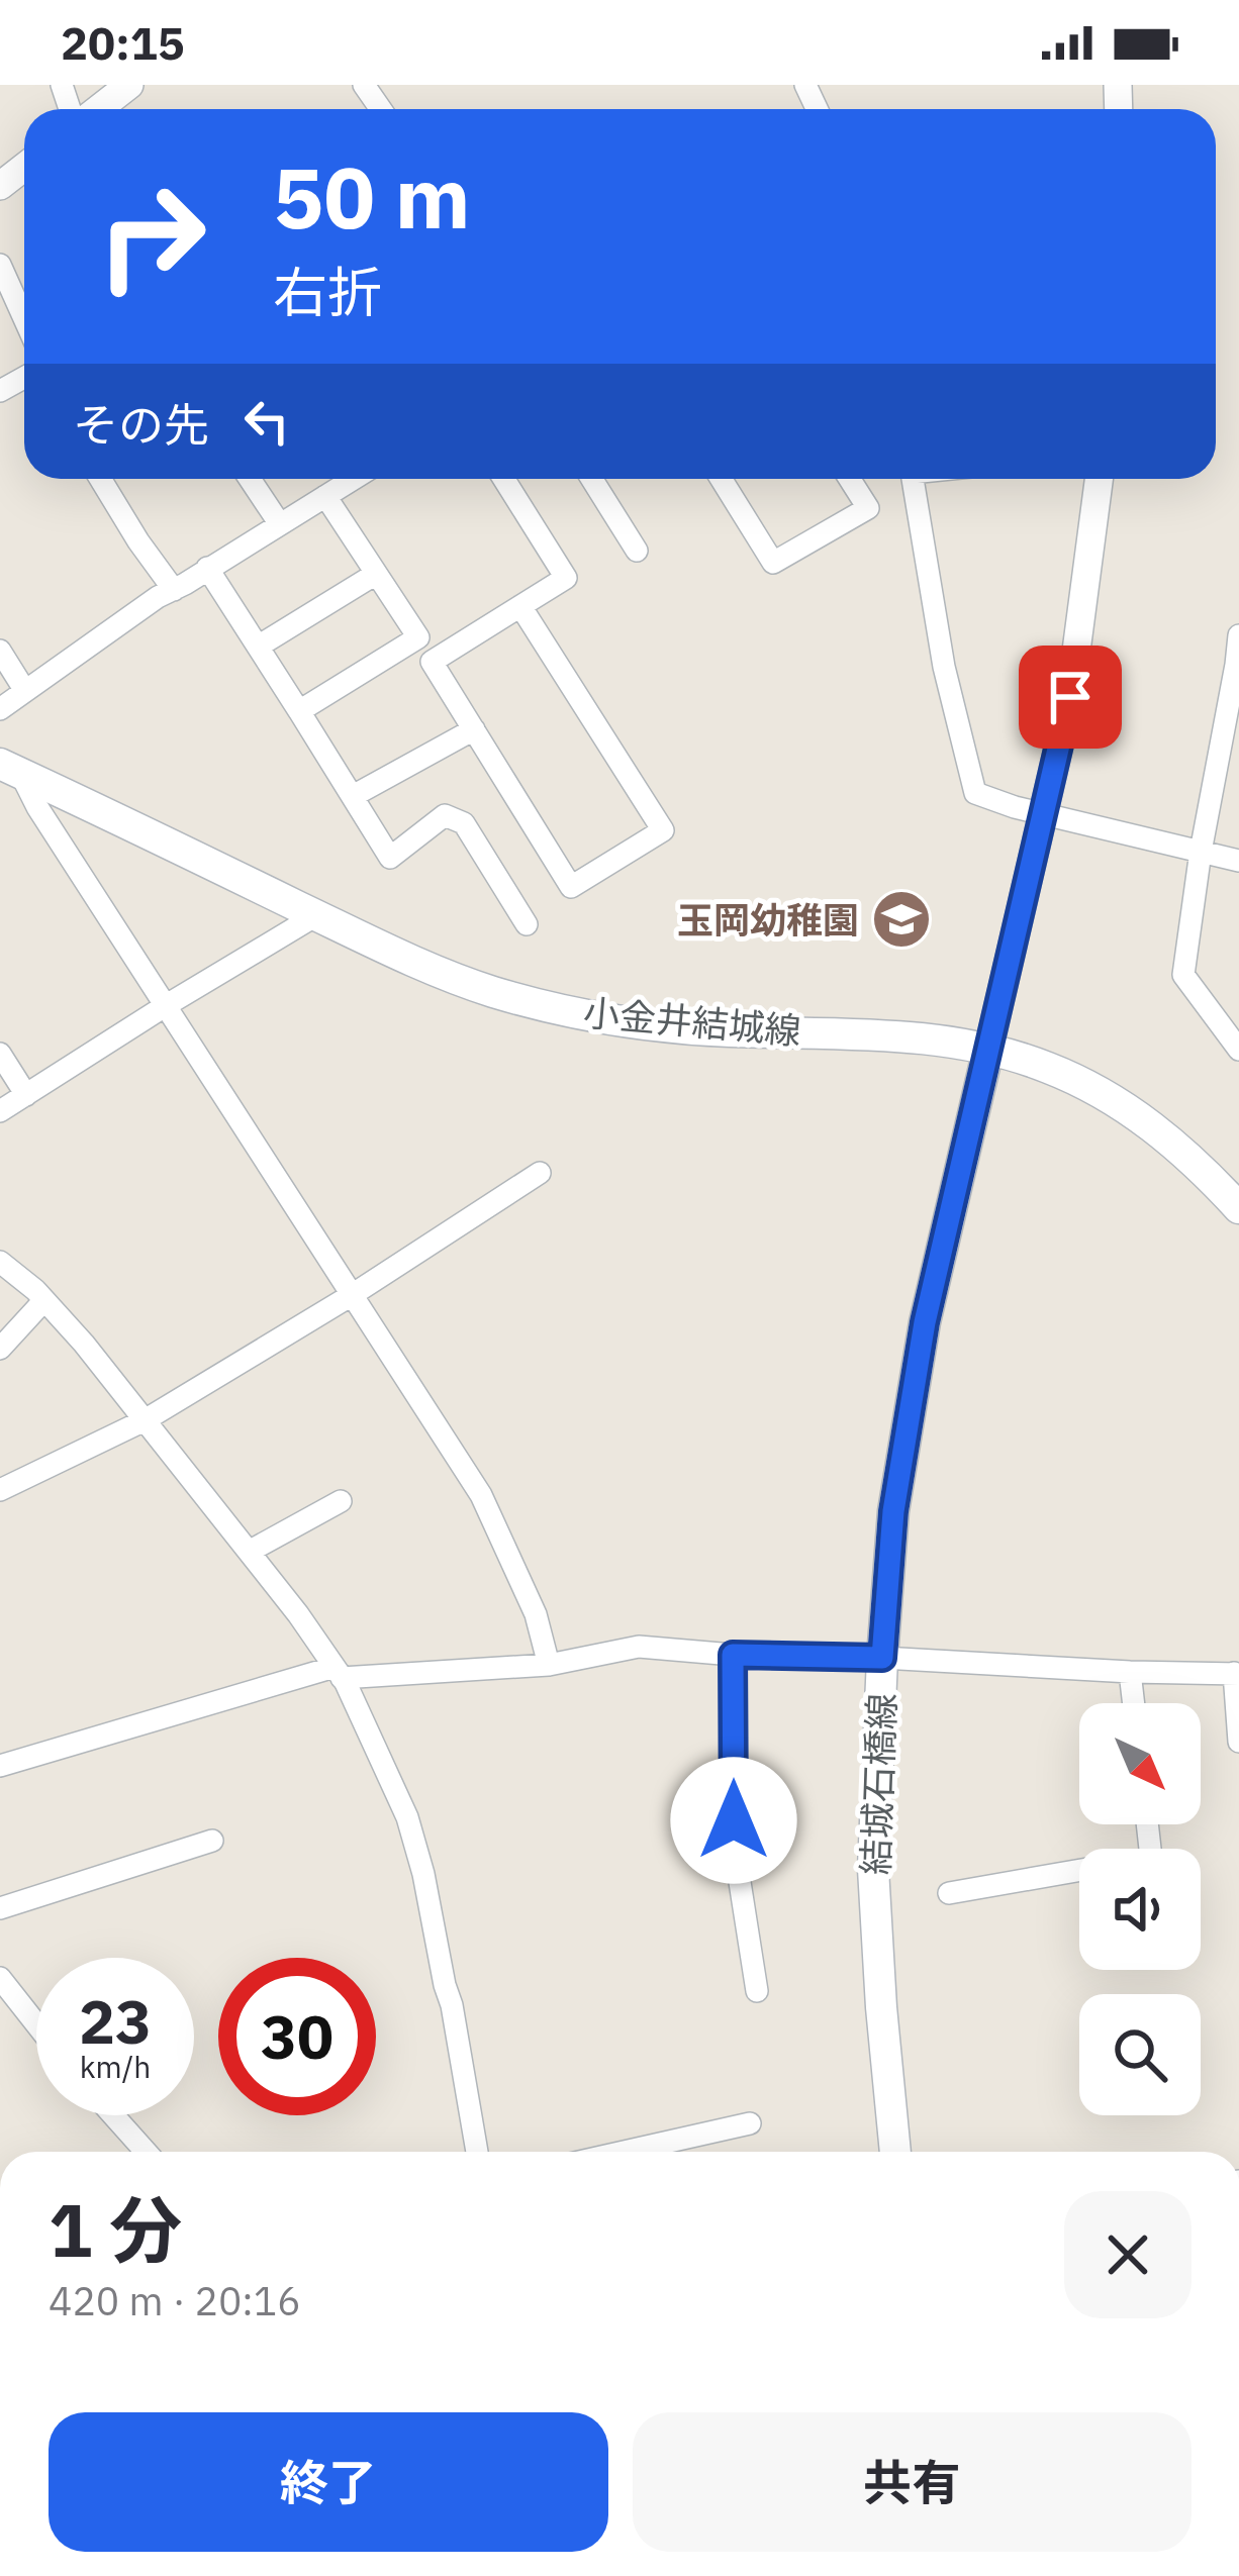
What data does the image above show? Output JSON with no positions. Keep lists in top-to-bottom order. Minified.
{"streets":{"main road":["小金井結城線","結城石橋線"]},"crossings":[["小金井結城線","結城石橋線"]],"places":{"school or university":["玉岡幼稚園"]},"north":"bottom right","page":{"status":"20:15","turn":["50 m","右折"],"then":"その先","speed":"23 km/h","limit":"30","heading":["1 分","420 m · 20:16"],"buttons":["終了","共有"]}}
